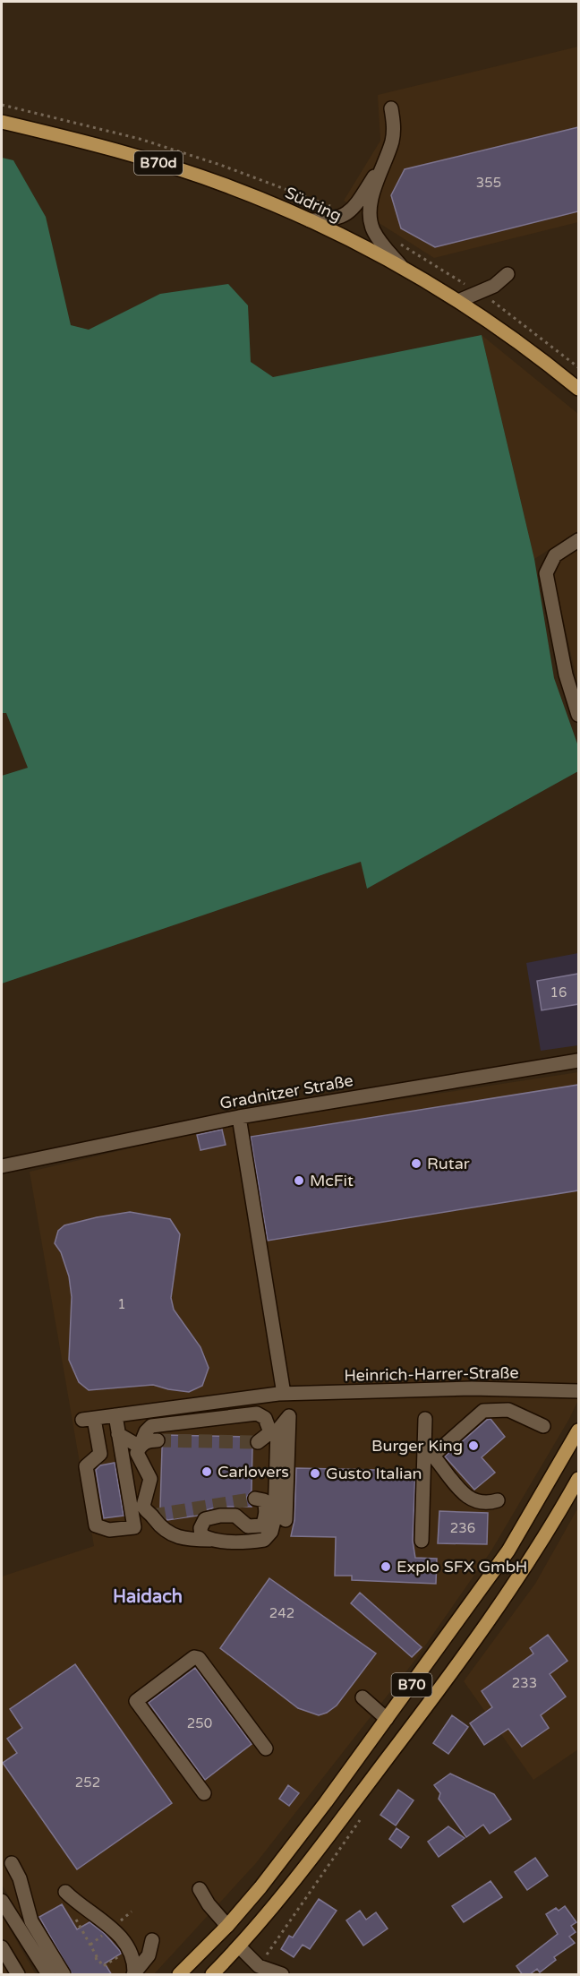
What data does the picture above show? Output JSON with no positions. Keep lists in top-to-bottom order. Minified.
{"streets":{"main road":["B70d","Südring","B70"],"street":["Gradnitzer Straße","Heinrich-Harrer-Straße"]},"districts":["Haidach"],"places":["Rutar","McFit","Burger King","Carlovers","Gusto Italian","Explo SFX GmbH"],"house_numbers":["355","16","1","236","242","233","250","252"]}
